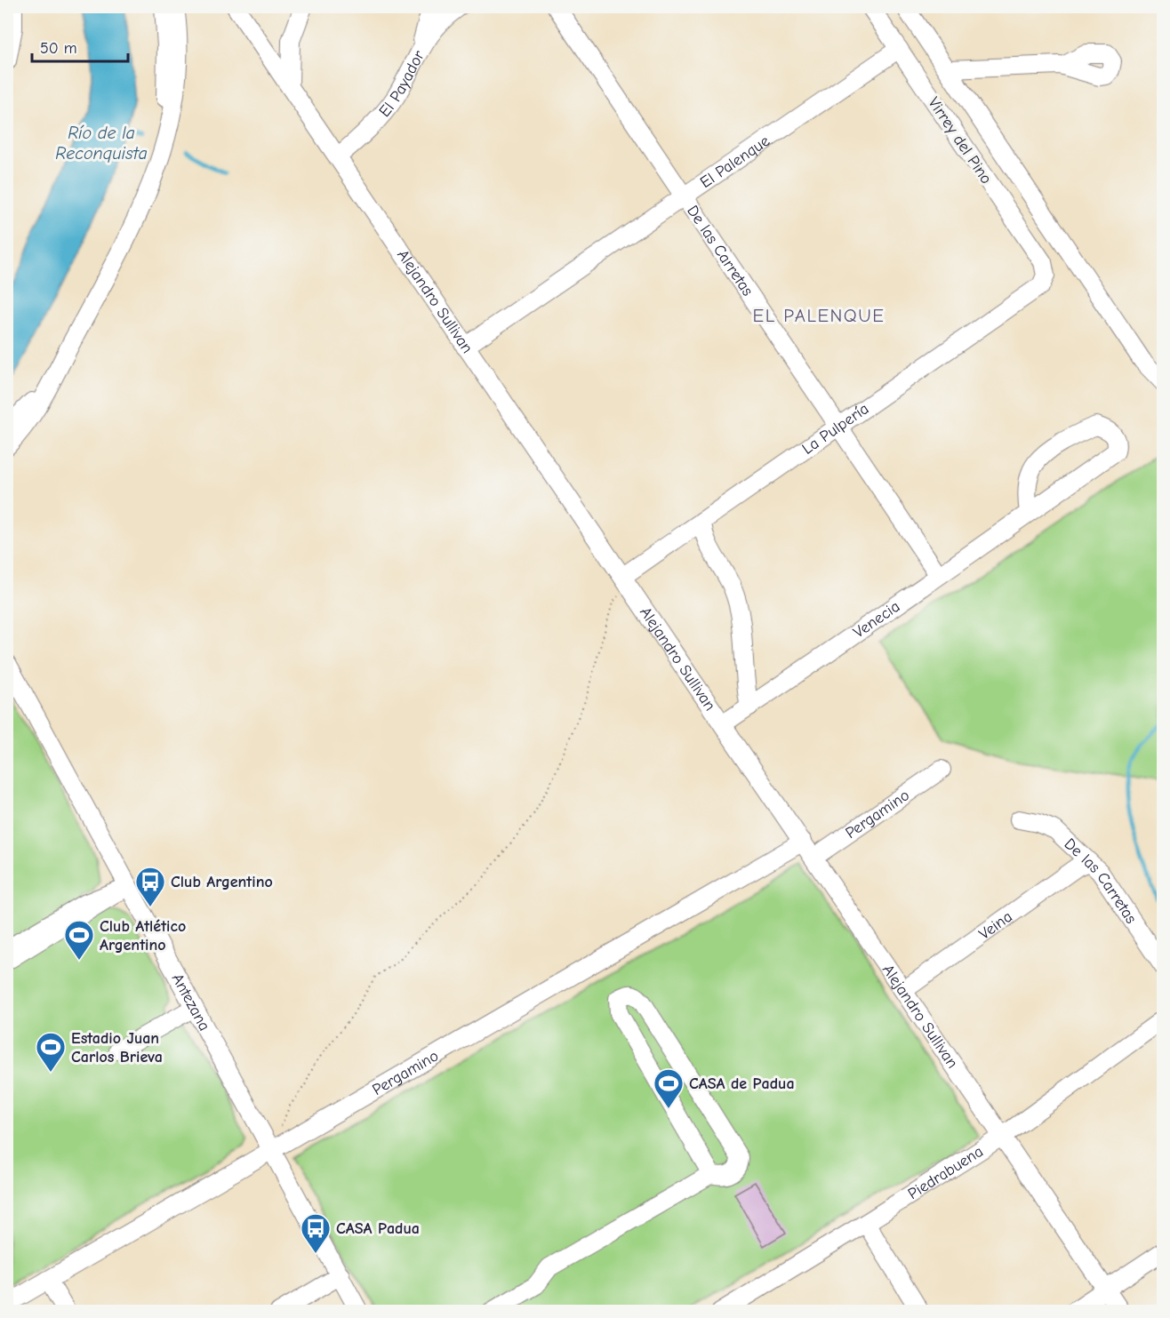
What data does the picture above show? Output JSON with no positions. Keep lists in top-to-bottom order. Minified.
{"streets":{"street":["El Payador","Virrey del Pino","El Palenque","De las Carretas","Alejandro Sullivan","La Pulpería","Venecia","Pergamino","Veina","Antezana","Piedrabuena"]},"crossings":[["El Payador","Alejandro Sullivan"],["Virrey del Pino","El Palenque"],["Virrey del Pino","La Pulpería"],["El Palenque","De las Carretas"],["El Palenque","Alejandro Sullivan"],["De las Carretas","La Pulpería"],["De las Carretas","Venecia"],["De las Carretas","Veina"],["Alejandro Sullivan","La Pulpería"],["Alejandro Sullivan","Venecia"],["Alejandro Sullivan","Pergamino"],["Alejandro Sullivan","Veina"],["Alejandro Sullivan","Piedrabuena"],["Pergamino","Antezana"]],"districts":["EL PALENQUE"],"water":["Río de la Reconquista"],"places":{"bus stop":["Club Argentino","CASA Padua"],"sports":["Club Atlético Argentino","Estadio Juan Carlos Brieva","CASA de Padua"]},"scale_bar":"50 m"}
